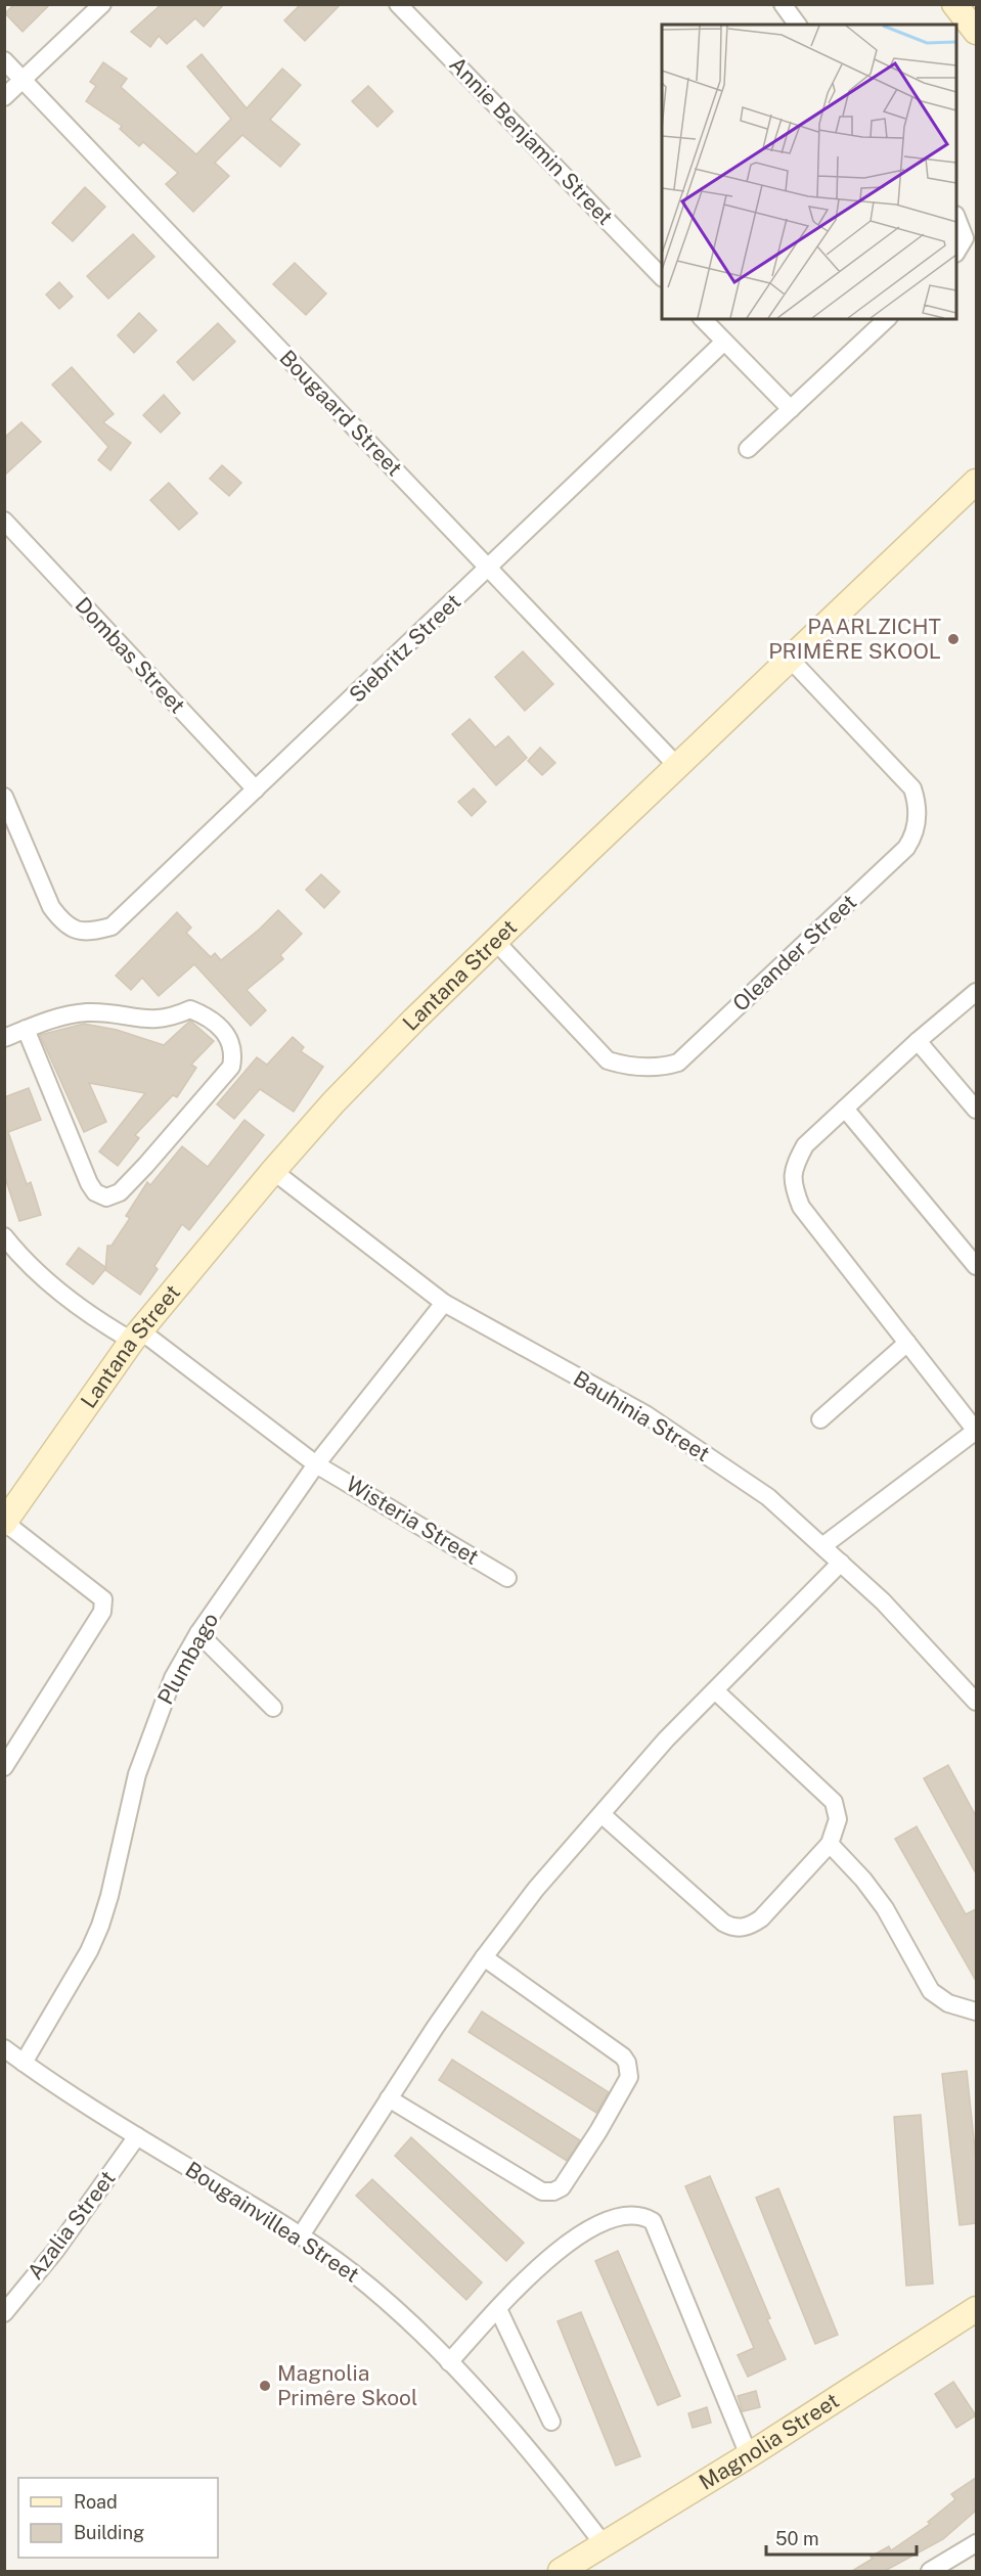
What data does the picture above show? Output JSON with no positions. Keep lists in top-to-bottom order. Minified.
{"streets":{"street":["Annie Benjamin Street","Bougaard Street","Siebritz Street","Dombas Street","Oleander Street","Lantana Street","Bauhinia Street","Wisteria Street","Plumbago","Bougainvillea Street","Azalia Street","Magnolia Street"]},"crossings":[["Bougaard Street","Siebritz Street"],["Bougaard Street","Lantana Street"],["Siebritz Street","Dombas Street"],["Oleander Street","Lantana Street"],["Lantana Street","Bauhinia Street"],["Lantana Street","Wisteria Street"],["Bauhinia Street","Plumbago"],["Wisteria Street","Plumbago"],["Plumbago","Bougainvillea Street"],["Bougainvillea Street","Azalia Street"],["Bougainvillea Street","Magnolia Street"]],"places":["PAARLZICHT PRIMÊRE SKOOL","Magnolia Primêre Skool"],"legend":["Road","Building"],"scale_bar":"50 m"}
